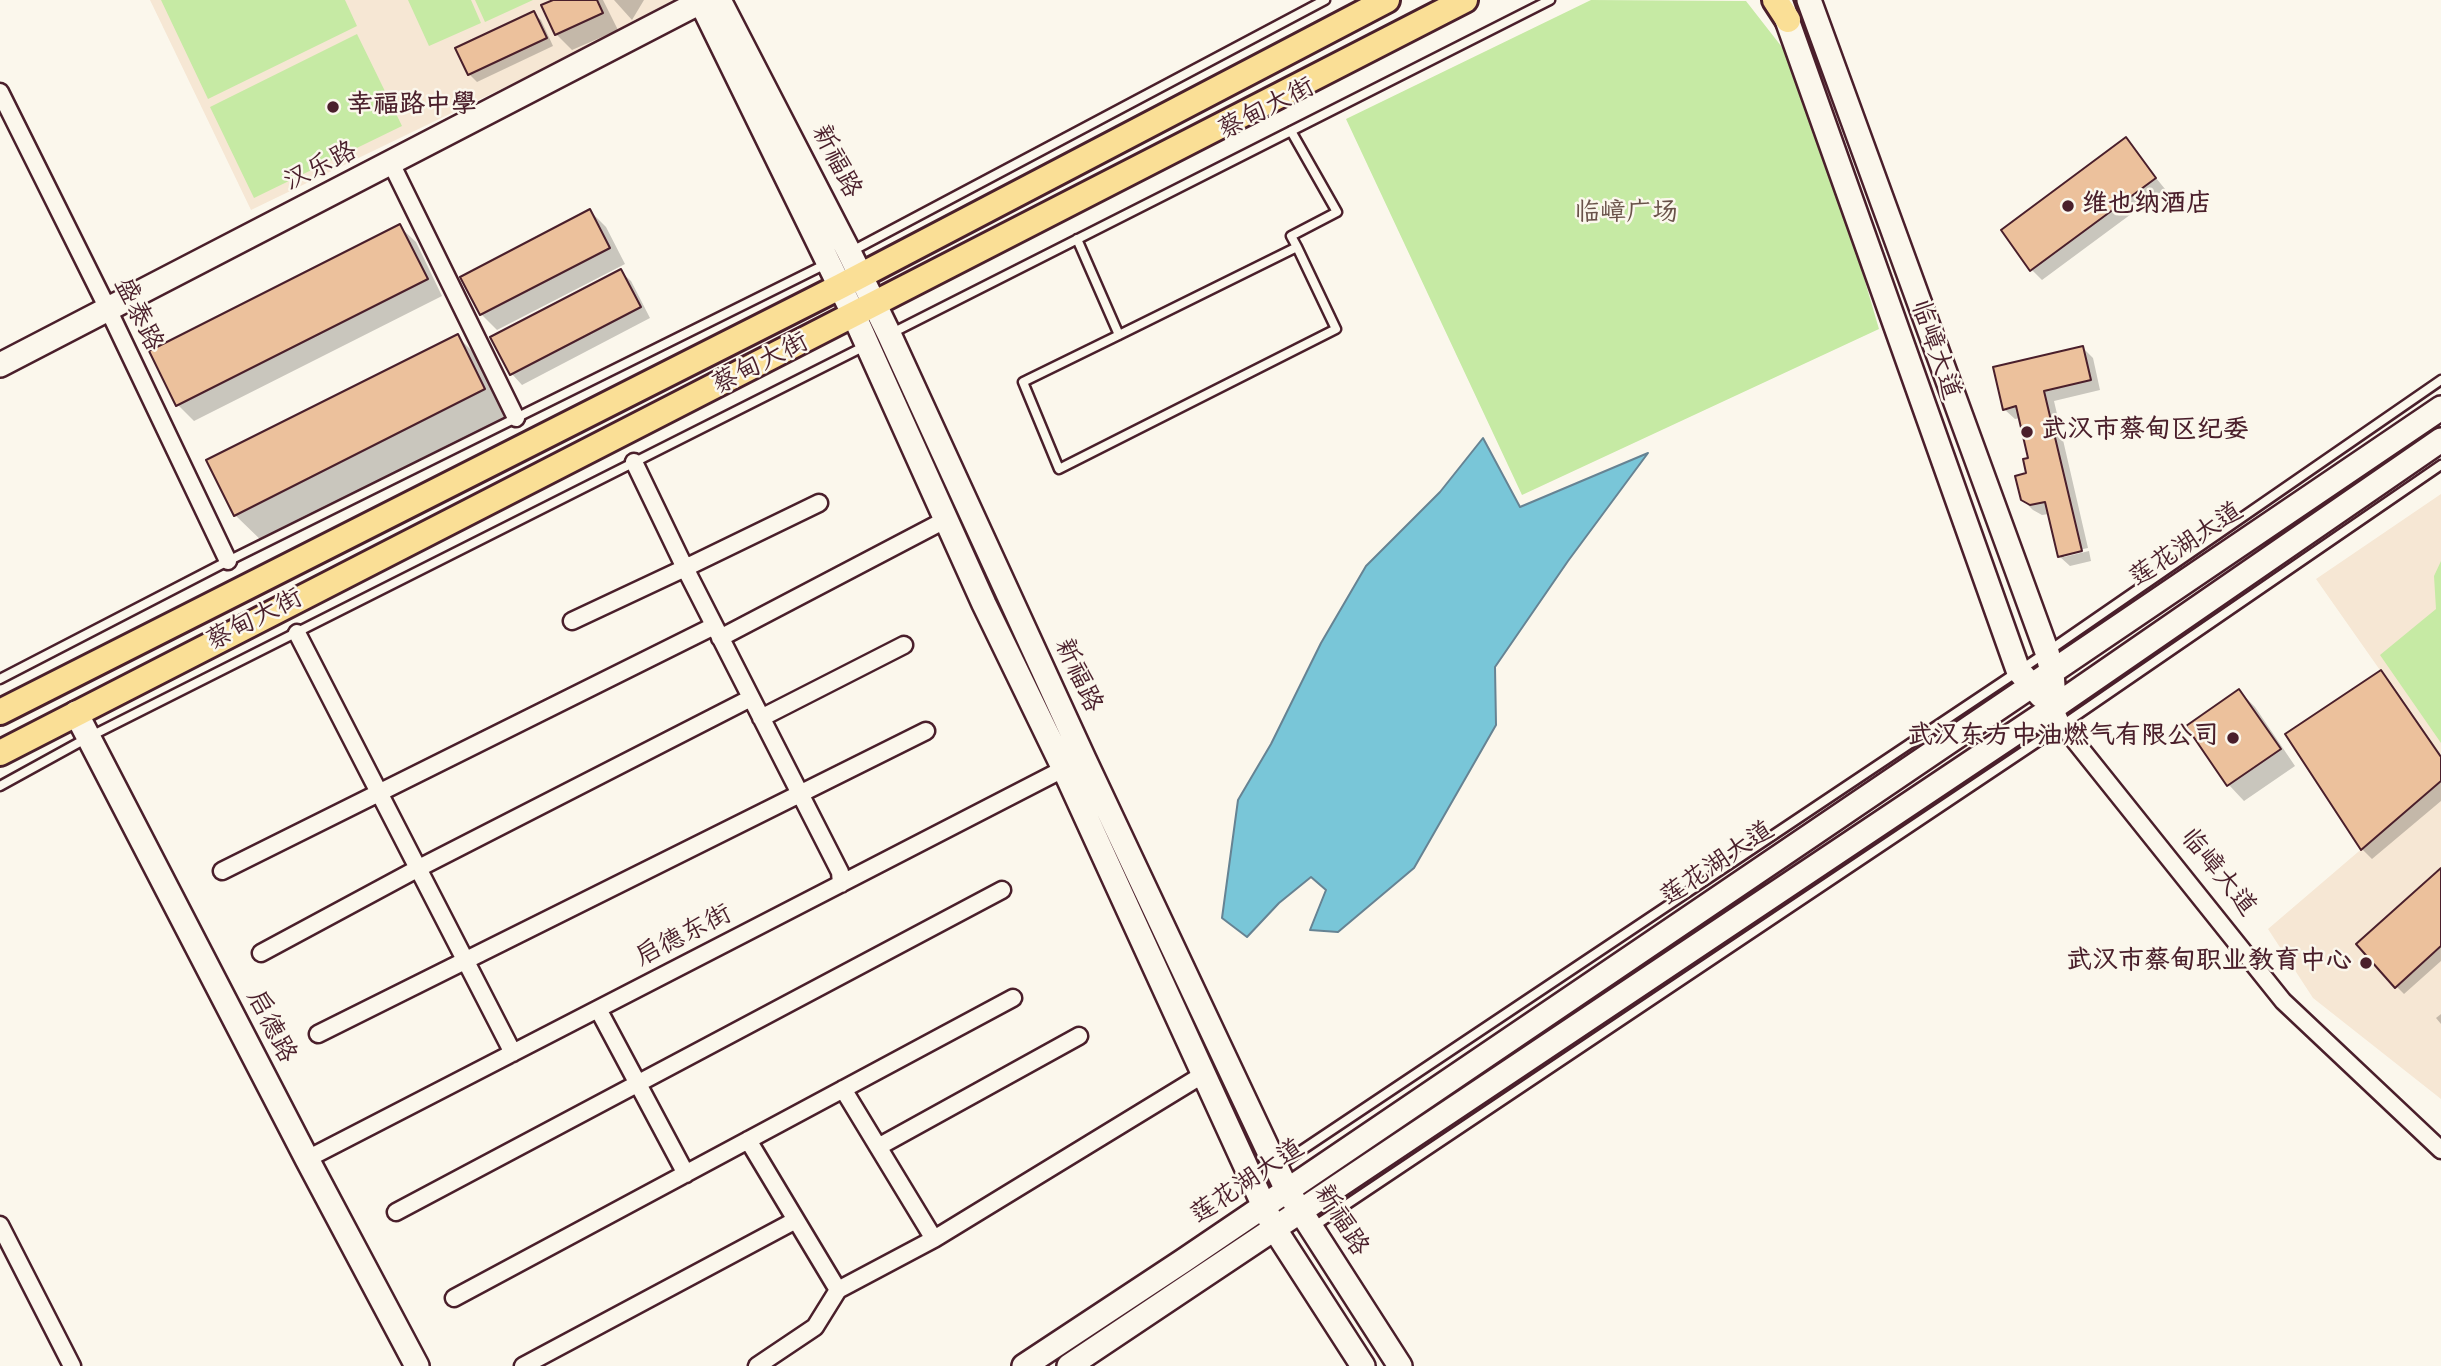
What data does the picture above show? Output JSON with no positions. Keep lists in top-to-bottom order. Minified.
{"streets":{"main road":["蔡甸大街"],"street":["新福路","汉乐路","盛泰路","临嶂大道","莲花湖大道","启德东街","启德路"]},"crossings":[["蔡甸大街","新福路"],["蔡甸大街","启德路"],["新福路","汉乐路"],["新福路","莲花湖大道"],["新福路","启德东街"],["汉乐路","盛泰路"],["临嶂大道","莲花湖大道"],["启德东街","启德路"]],"parks":["临嶂广场"],"places":["幸福路中學","维也纳酒店","武汉市蔡甸区纪委","武汉东方中油燃气有限公司","武汉市蔡甸职业教育中心"]}
